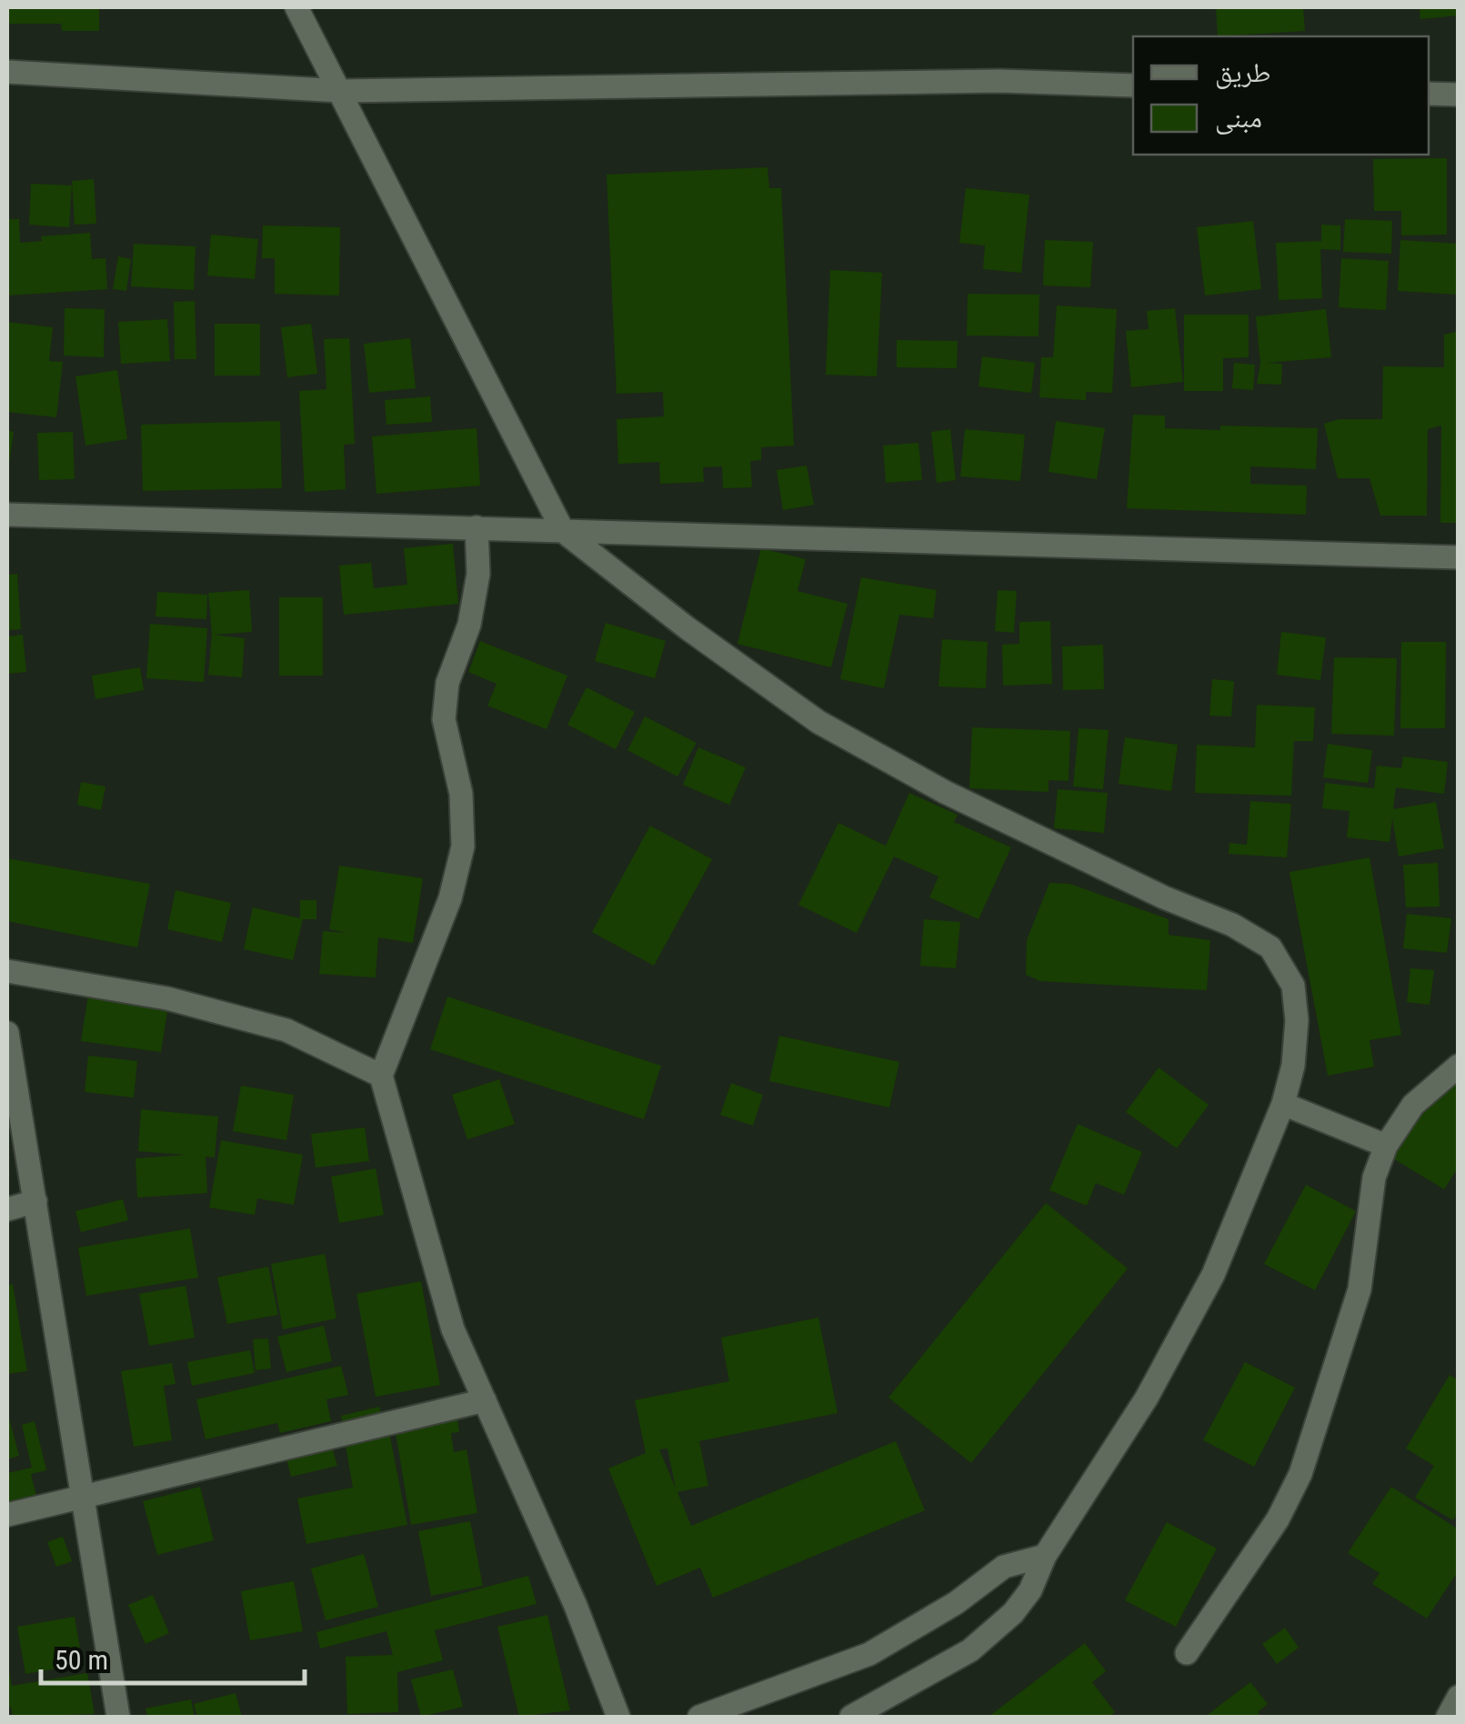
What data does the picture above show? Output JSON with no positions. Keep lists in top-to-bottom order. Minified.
{"legend":["طريق","مبنى"],"scale_bar":"50 m"}
